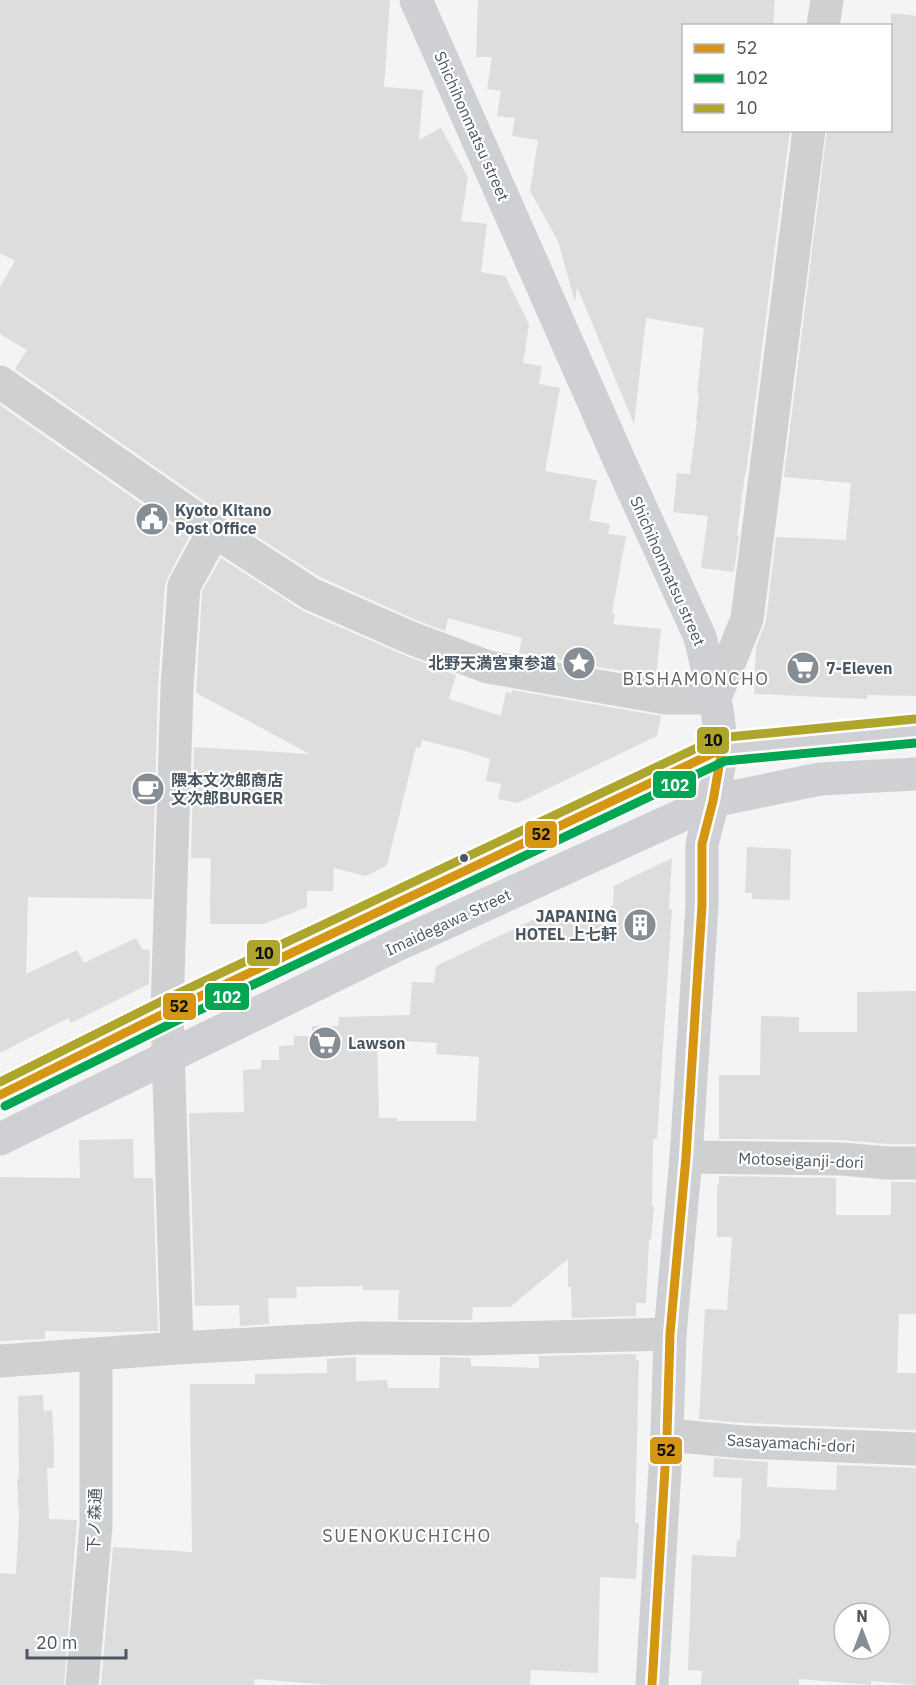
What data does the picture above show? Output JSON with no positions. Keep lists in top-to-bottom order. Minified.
{"streets":{"main road":["Shichihonmatsu street","Imaidegawa Street"],"street":["Motoseiganji-dori","Sasayamachi-dori","下ノ森通"]},"crossings":[["Shichihonmatsu street","Imaidegawa Street"],["Shichihonmatsu street","Motoseiganji-dori"],["Shichihonmatsu street","Sasayamachi-dori"]],"districts":["BISHAMONCHO","SUENOKUCHICHO"],"places":{"public building":["Kyoto Kitano Post Office"],"place":["北野天満宮東参道"],"supermarket":["7-Eleven","Lawson"],"cafe":["隈本文次郎商店 文次郎BURGER"],"building":["JAPANING HOTEL 上七軒"]},"lines":["transit line 10","transit line 102","transit line 52"],"legend":["52","102","10"],"scale_bar":"20 m","north":"top"}
